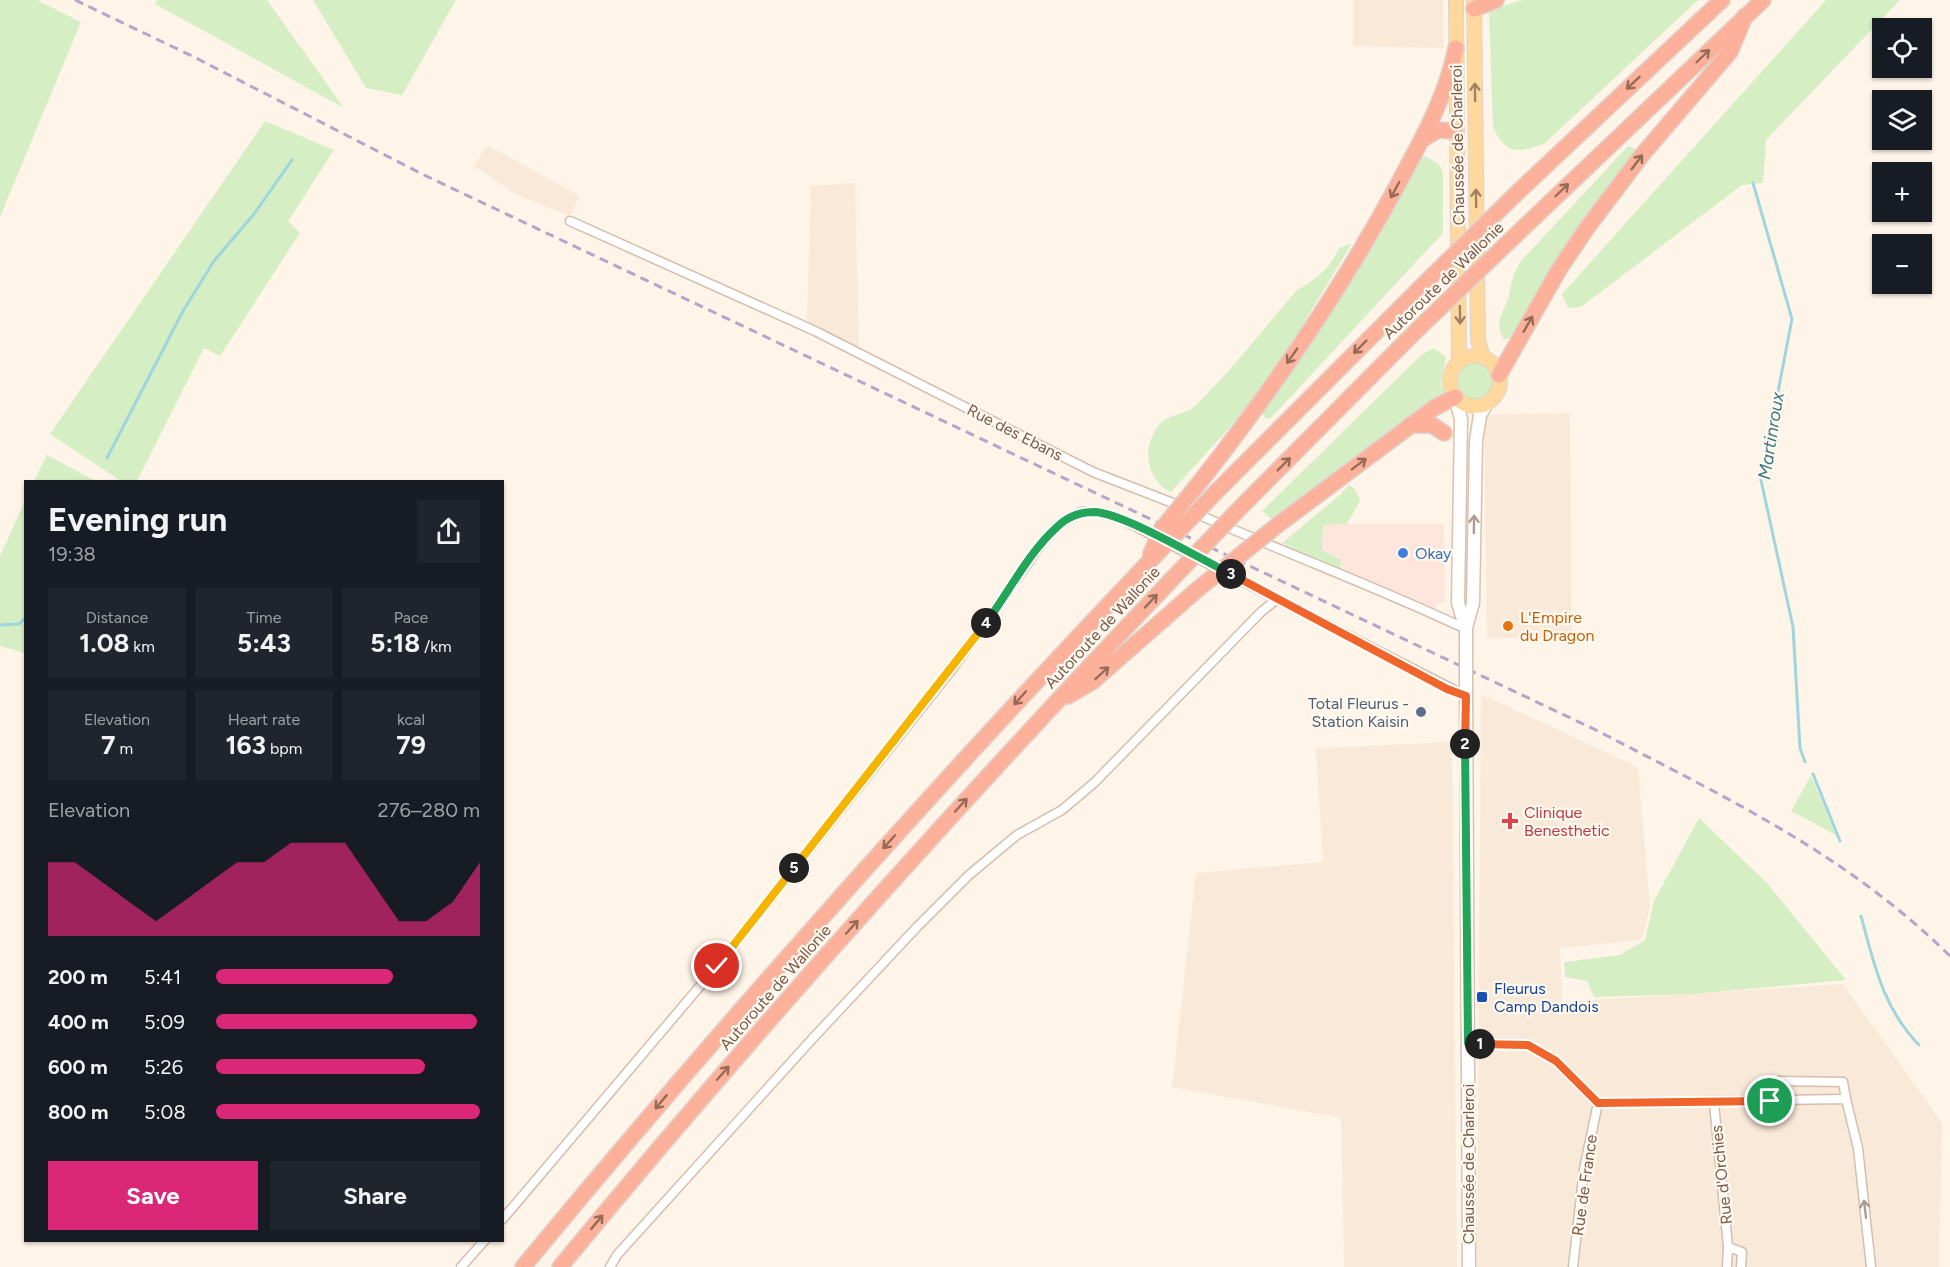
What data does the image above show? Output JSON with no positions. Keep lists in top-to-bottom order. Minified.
{"streets":{"highway":["Autoroute de Wallonie"],"main road":["Chaussée de Charleroi"],"street":["Rue des Ebans","Rue d'Orchies","Rue de France"]},"crossings":[["Chaussée de Charleroi","Rue des Ebans"]],"water":["Martinroux"],"places":{"other":["Okay","L'Empire du Dragon","Total Fleurus - Station Kaisin"],"health":["Clinique Benesthetic"],"transit":["Fleurus Camp Dandois"]},"page":{"map_buttons":["+","−"],"heading":["Evening run","19:38"],"pins":["3","4","2","5","1"],"stats":[["Distance","1.08 km"],["Time","5:43"],["Pace","5:18 /km"],["Elevation","7 m"],["Heart rate","163 bpm"],["kcal","79"]],"chart":["Elevation","276–280 m"],"list":[{"name":"200 m","note":"5:41"},{"name":"400 m","note":"5:09"},{"name":"600 m","note":"5:26"},{"name":"800 m","note":"5:08"}],"buttons":["Save","Share"]}}
